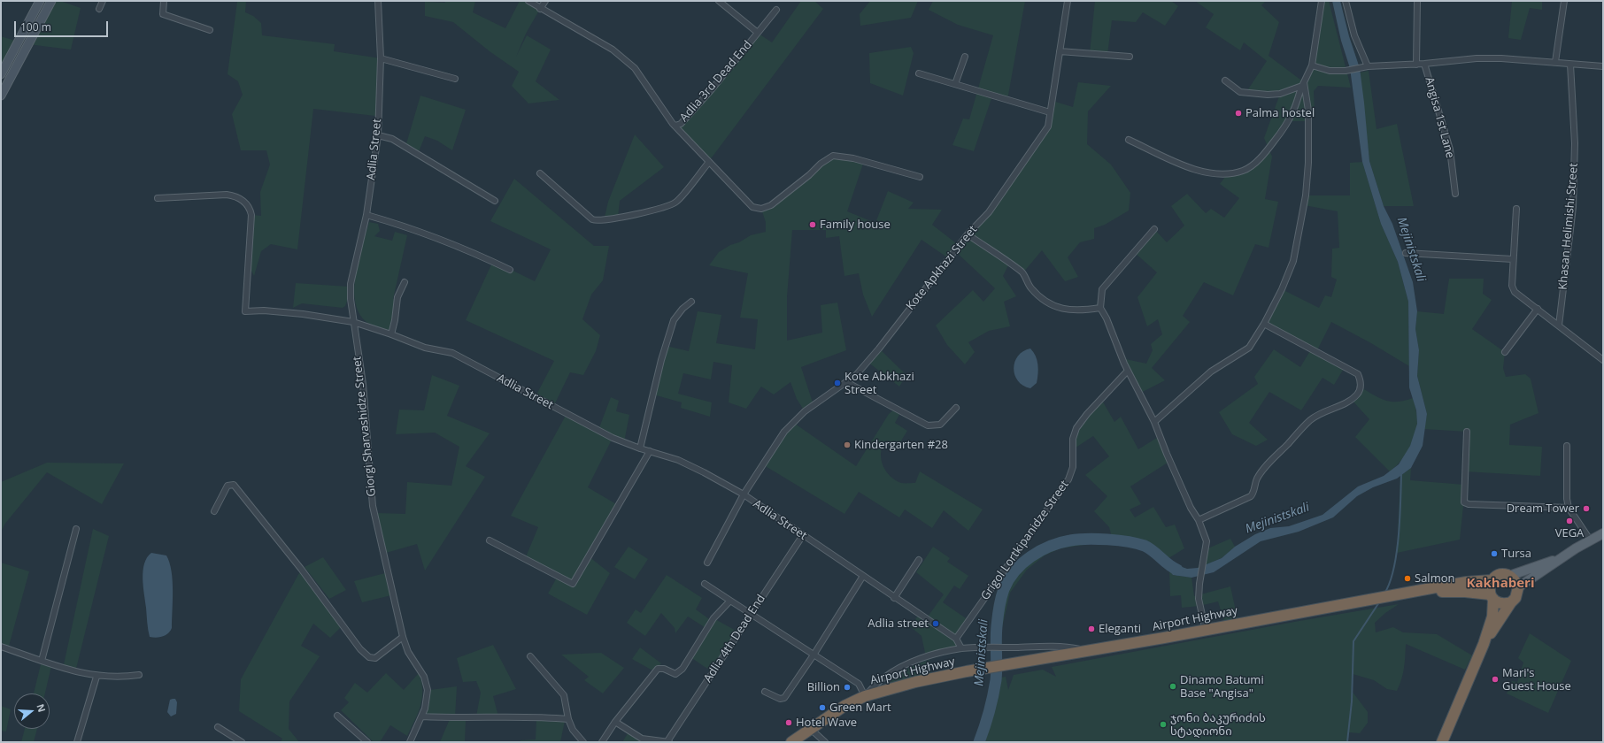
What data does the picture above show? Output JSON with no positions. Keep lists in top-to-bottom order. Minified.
{"streets":{"highway":["Airport Highway"],"street":["Adlia 3rd Dead End","Angisa 1st Lane","Adlia Street","Khasan Helimishi Street","Kote Apkhazi Street","Giorgi Sharvashidze Street","Grigol Lortkipanidze Street","Adlia 4th Dead End"]},"crossings":[["Angisa 1st Lane","Khasan Helimishi Street"],["Adlia Street","Kote Apkhazi Street"],["Adlia Street","Giorgi Sharvashidze Street"],["Adlia Street","Grigol Lortkipanidze Street"],["Adlia Street","Adlia 4th Dead End"]],"districts":["Kakhaberi"],"water":["Mejinistskali"],"places":["Palma hostel","Family house","Kote Abkhazi Street","Kindergarten #28","Dream Tower","VEGA","Tursa","Salmon","Adlia street","Eleganti","Mari's Guest House","Dinamo Batumi Base \"Angisa\"","Billion","Green Mart","Hotel Wave","ჯონი ბაკურიძის სტადიონი"],"scale_bar":"100 m","north":"right"}
